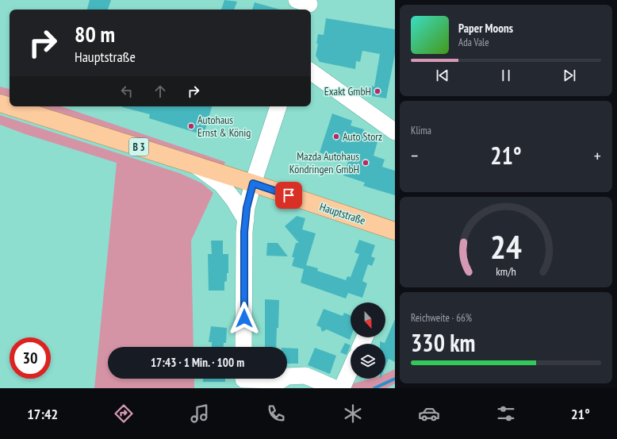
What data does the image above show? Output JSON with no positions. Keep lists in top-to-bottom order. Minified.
{"streets":{"main road":["B 3","Hauptstraße"]},"crossings":[["B 3","Hauptstraße"]],"places":["Exakt GmbH","Autohaus Ernst & König","Auto Storz","Mazda Autohaus Köndringen GmbH"],"north":"bottom","page":{"turn":["80 m","Hauptstraße"],"song":["Paper Moons","Ada Vale"],"tile":["Klima",["Reichweite · 66%","330 km"]],"heat":["−","21°","+"],"limit":"30","trip":"17:43 · 1 Min. · 100 m","tabs":["17:42","21°"],"gauge":["24","km/h"]}}
